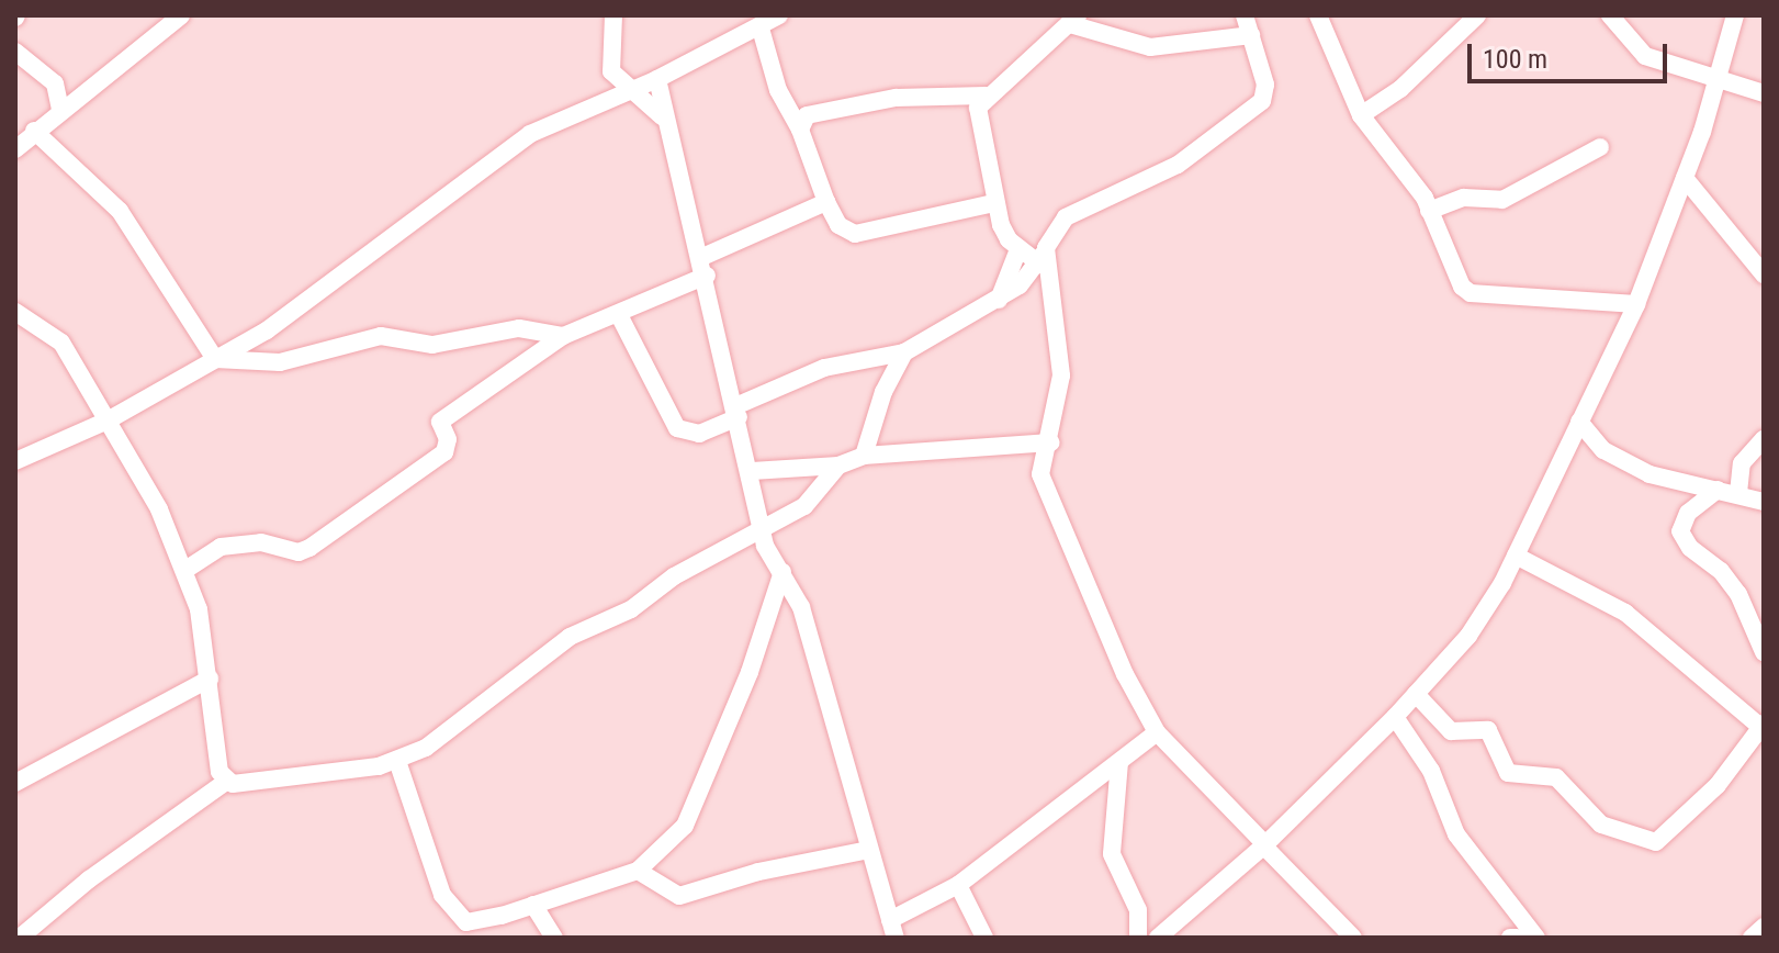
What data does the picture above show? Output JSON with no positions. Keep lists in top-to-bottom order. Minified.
{"scale_bar":"100 m"}
